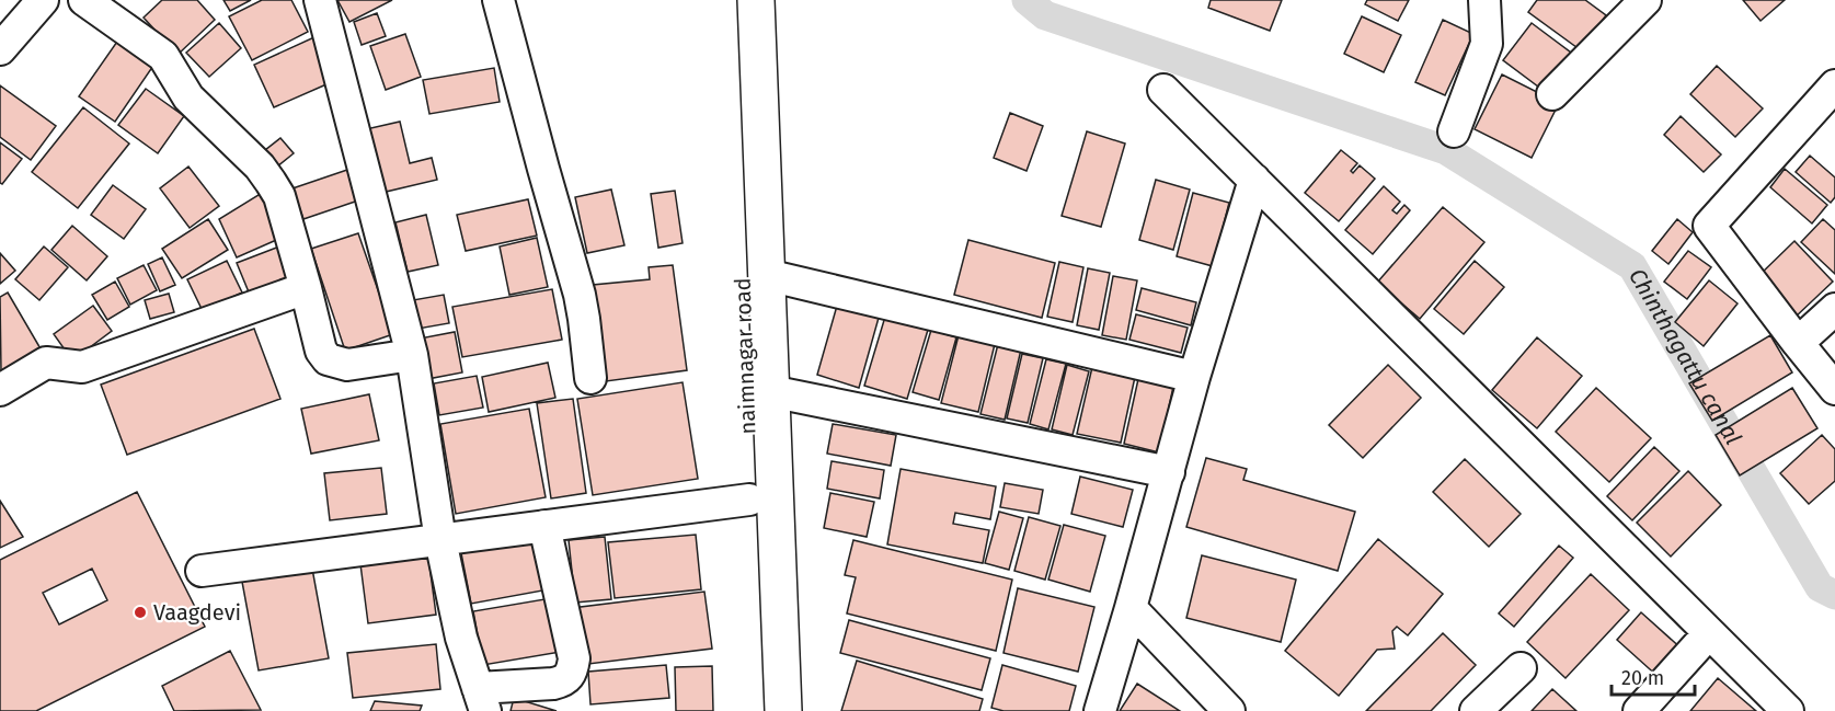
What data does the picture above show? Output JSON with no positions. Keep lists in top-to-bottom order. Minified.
{"streets":{"highway":["naimnagar road"]},"water":["Chinthagattu canal"],"places":["Vaagdevi"],"scale_bar":"20 m"}
